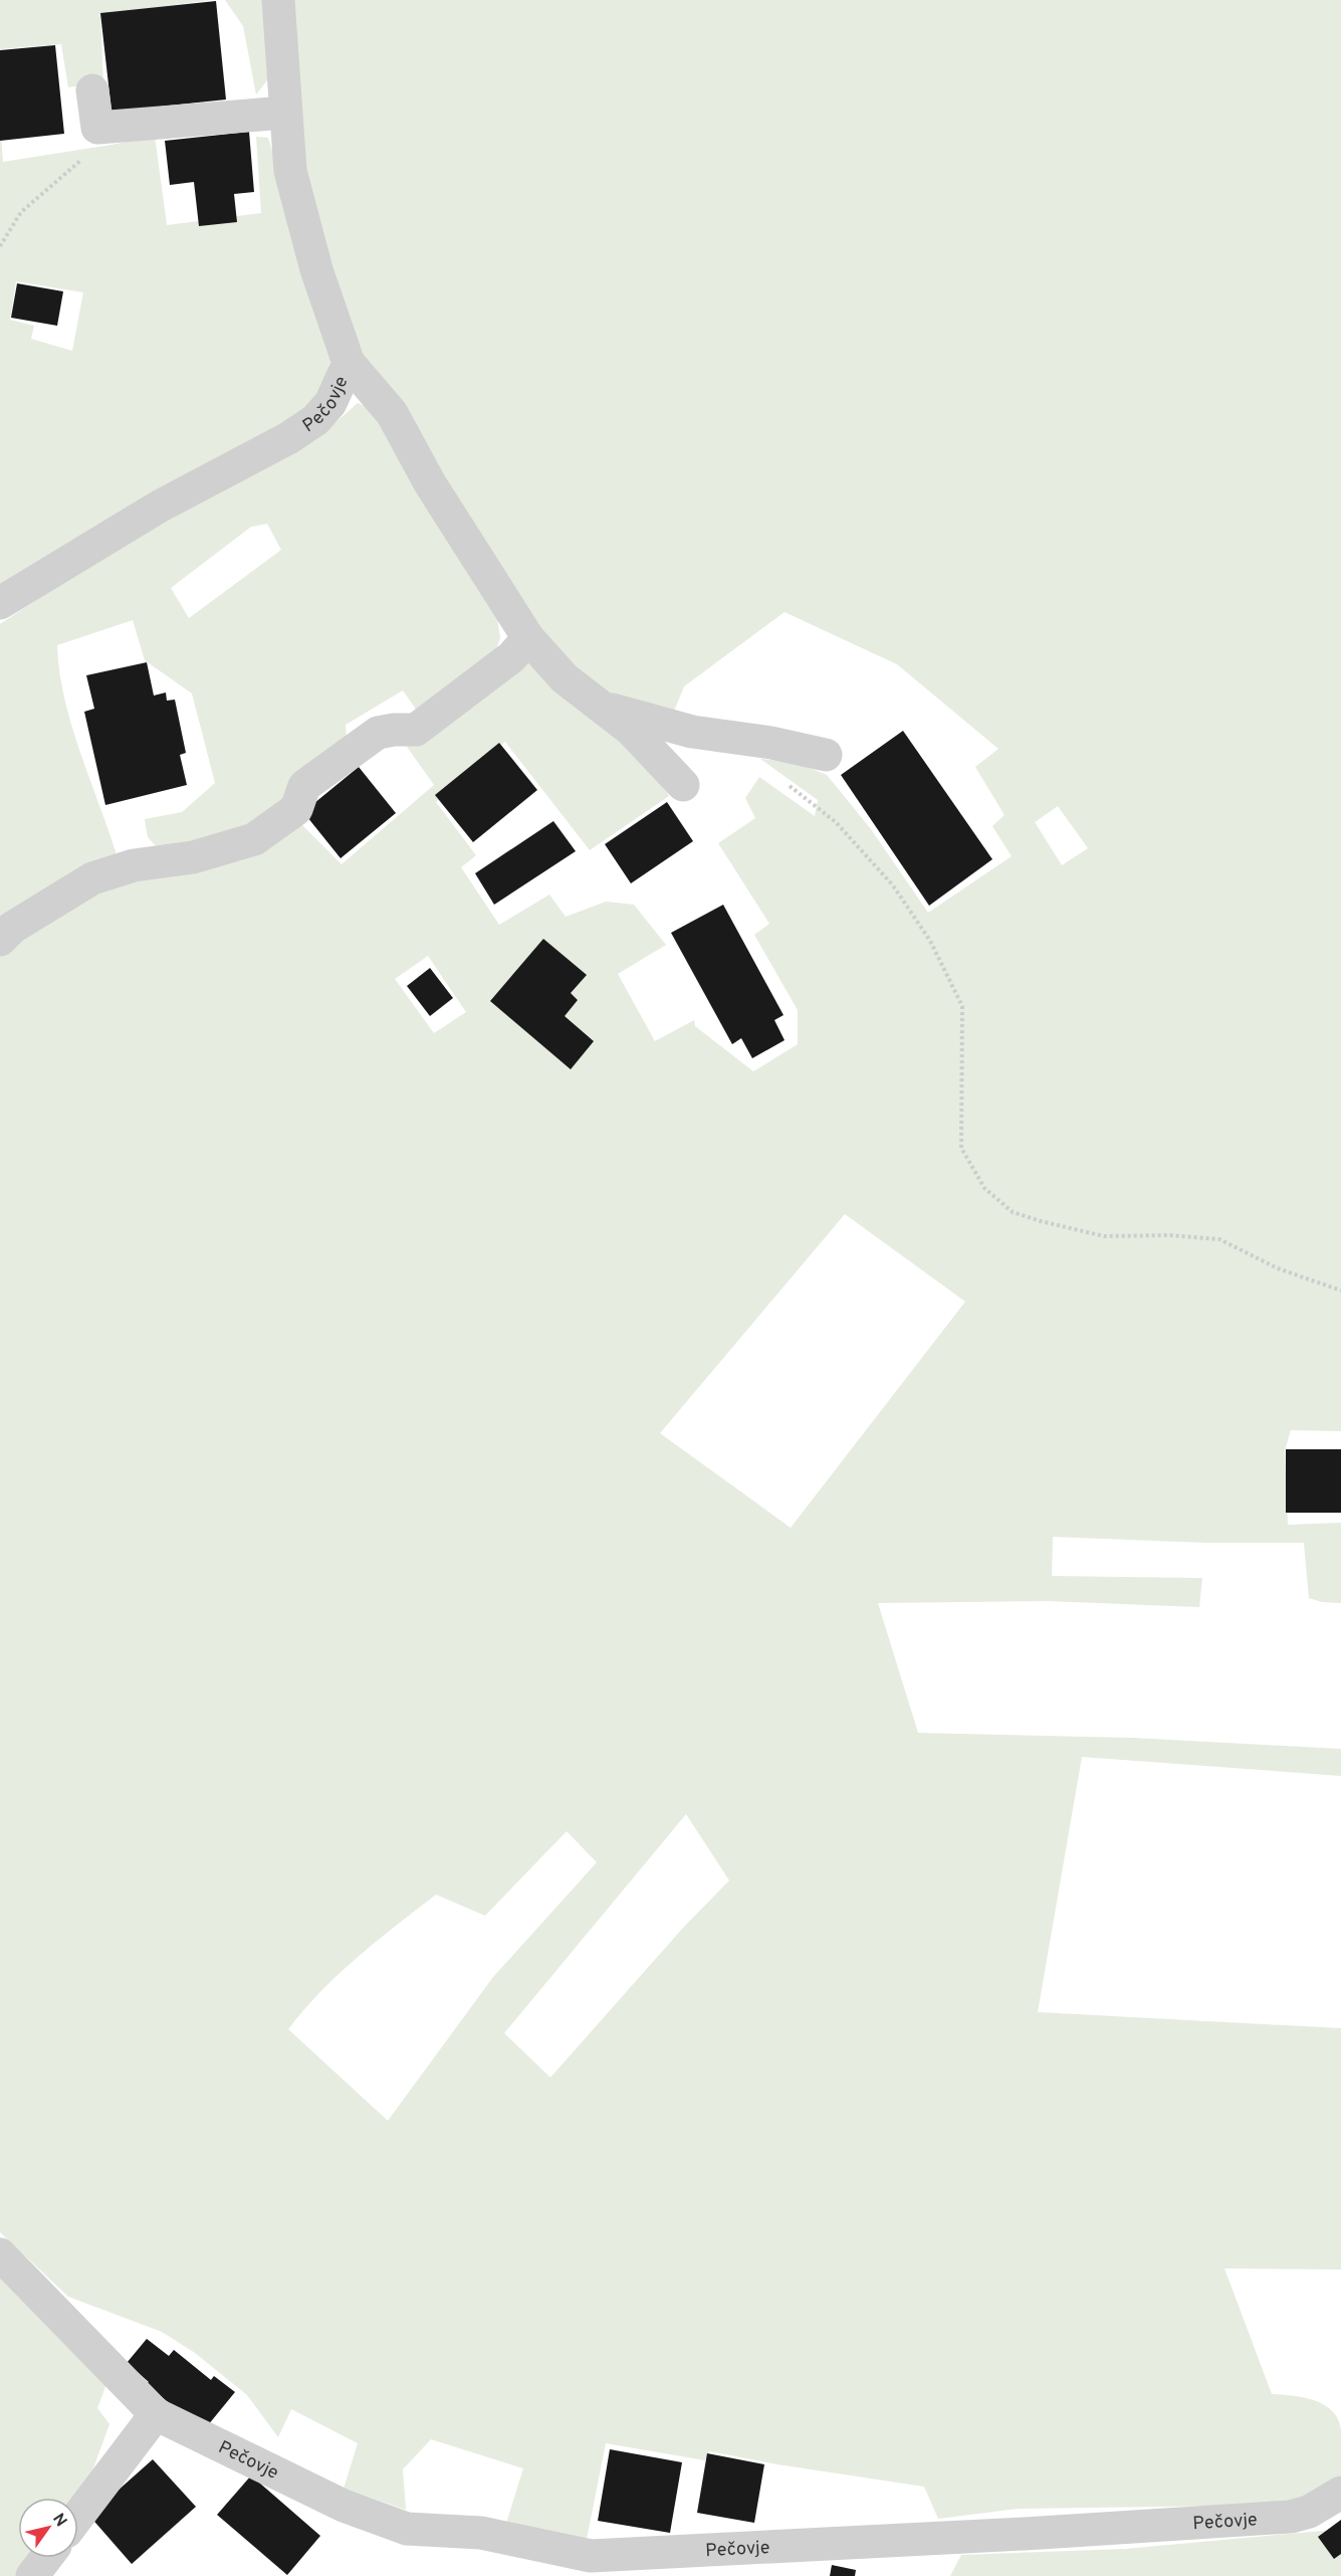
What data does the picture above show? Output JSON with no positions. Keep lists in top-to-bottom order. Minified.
{"streets":{"street":["Pečovje"]},"north":"top right"}
